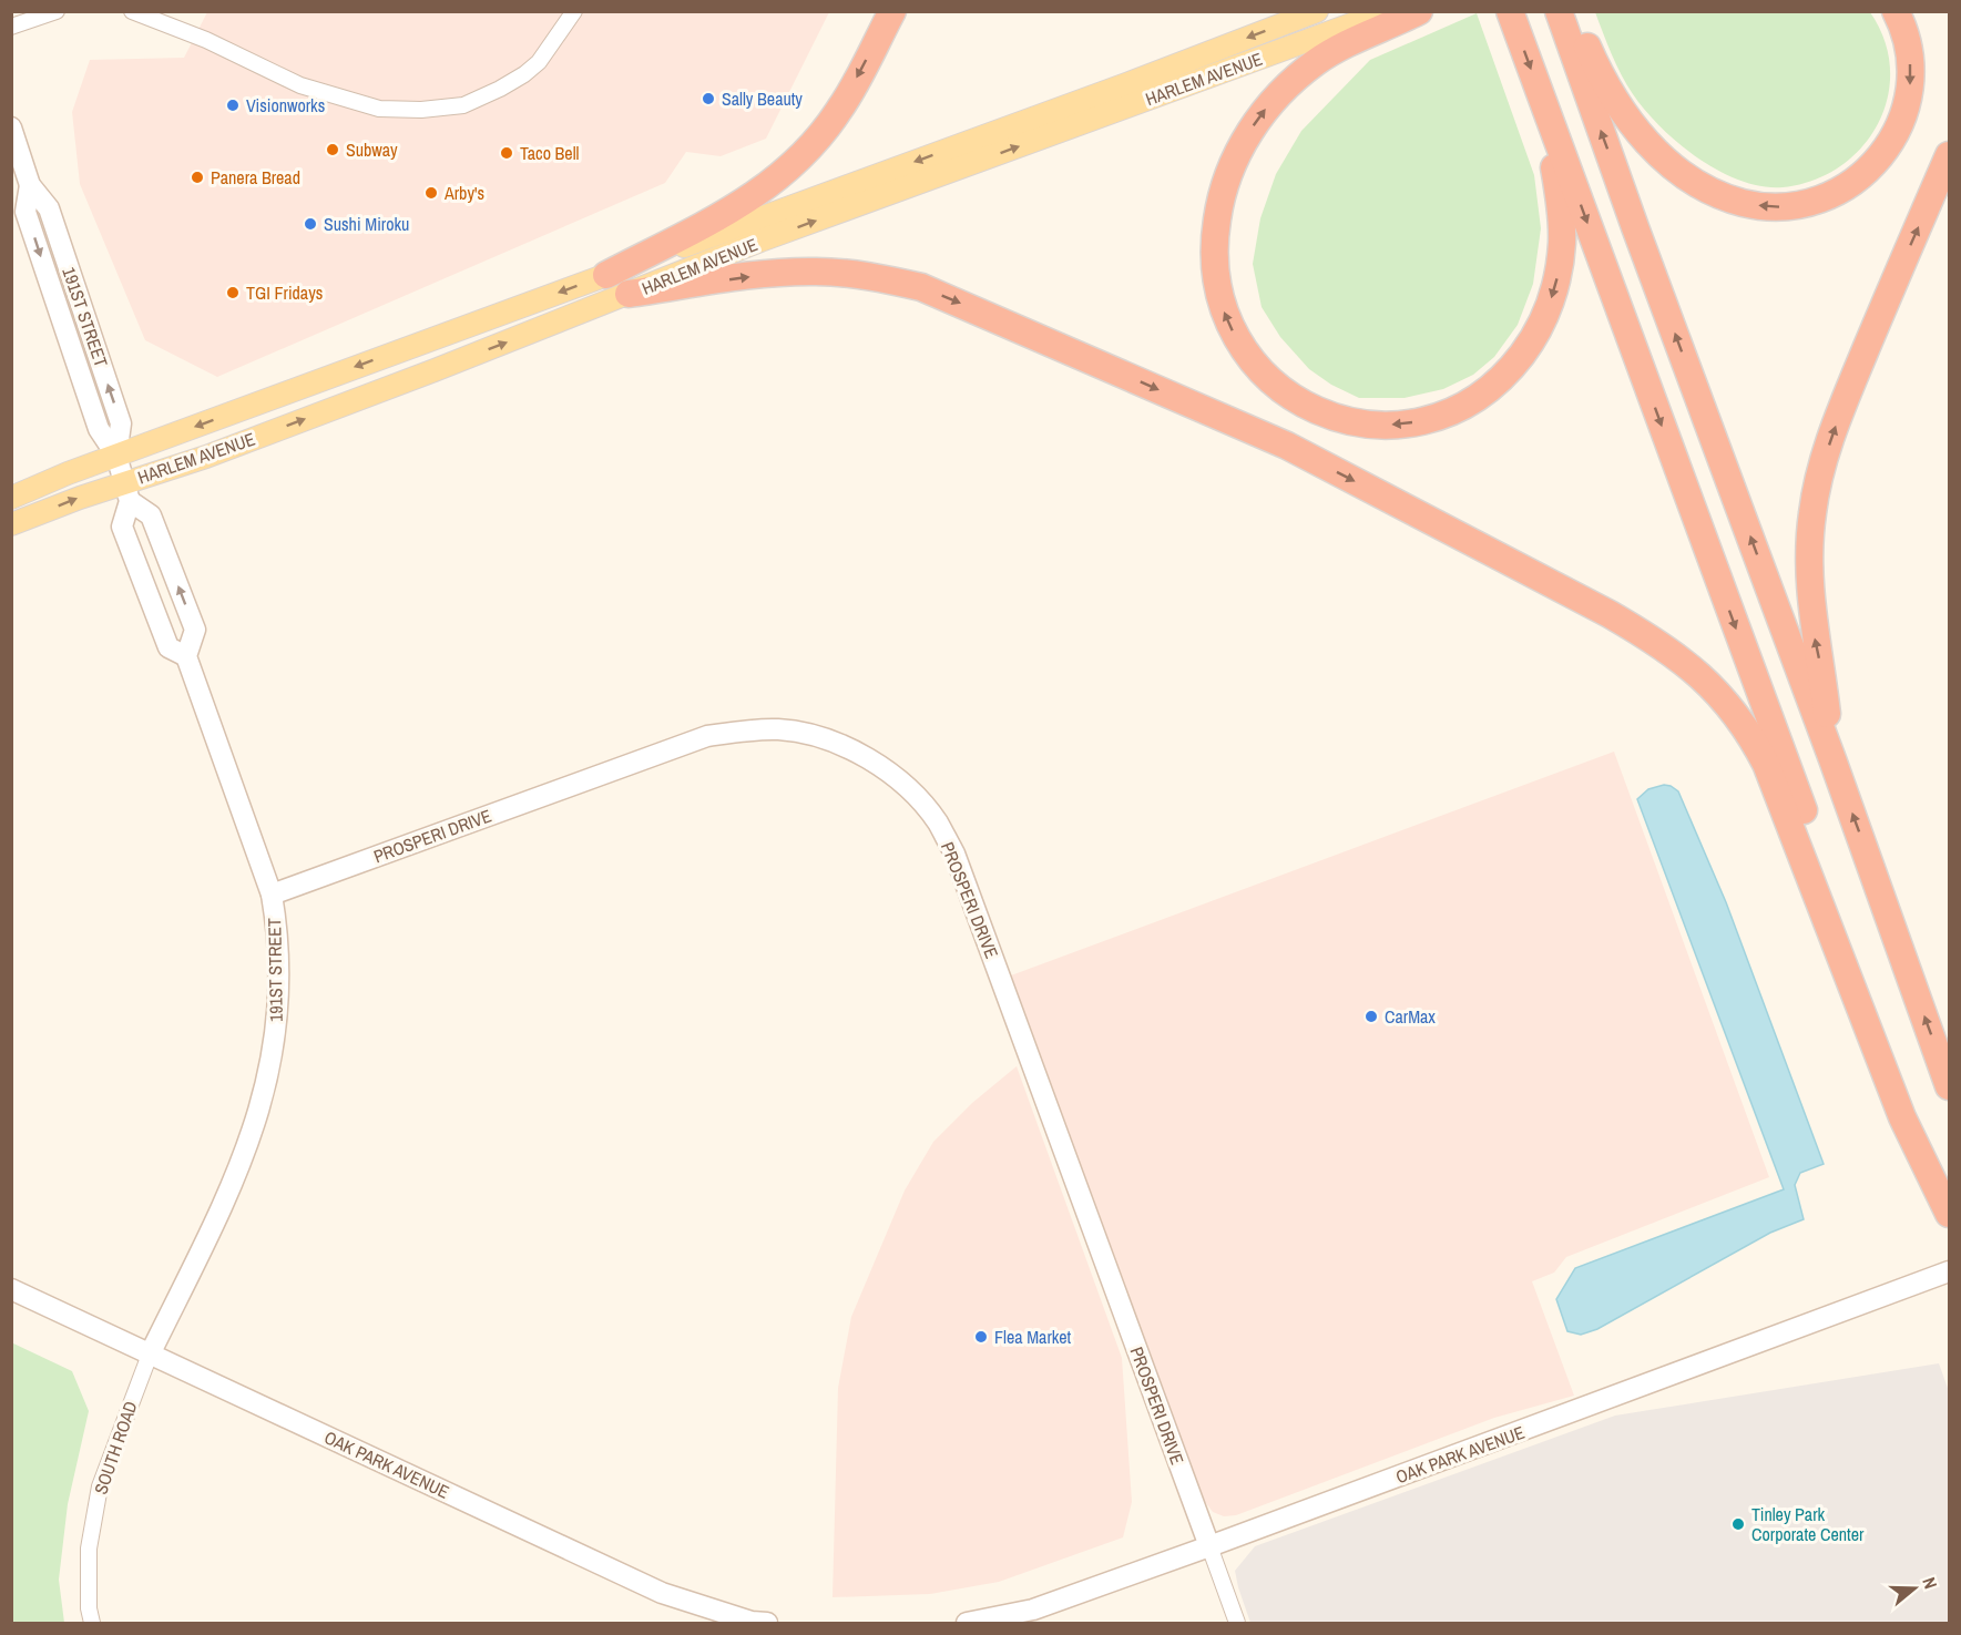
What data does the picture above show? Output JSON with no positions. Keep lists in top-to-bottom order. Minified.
{"streets":{"main road":["HARLEM AVENUE"],"street":["191ST STREET","PROSPERI DRIVE","SOUTH ROAD","OAK PARK AVENUE"]},"crossings":[["HARLEM AVENUE","191ST STREET"],["191ST STREET","PROSPERI DRIVE"],["191ST STREET","SOUTH ROAD"],["191ST STREET","OAK PARK AVENUE"],["PROSPERI DRIVE","OAK PARK AVENUE"],["SOUTH ROAD","OAK PARK AVENUE"]],"places":["Sally Beauty","Visionworks","Subway","Taco Bell","Panera Bread","Arby's","Sushi Miroku","TGI Fridays","CarMax","Flea Market","Tinley Park Corporate Center"],"north":"right"}
